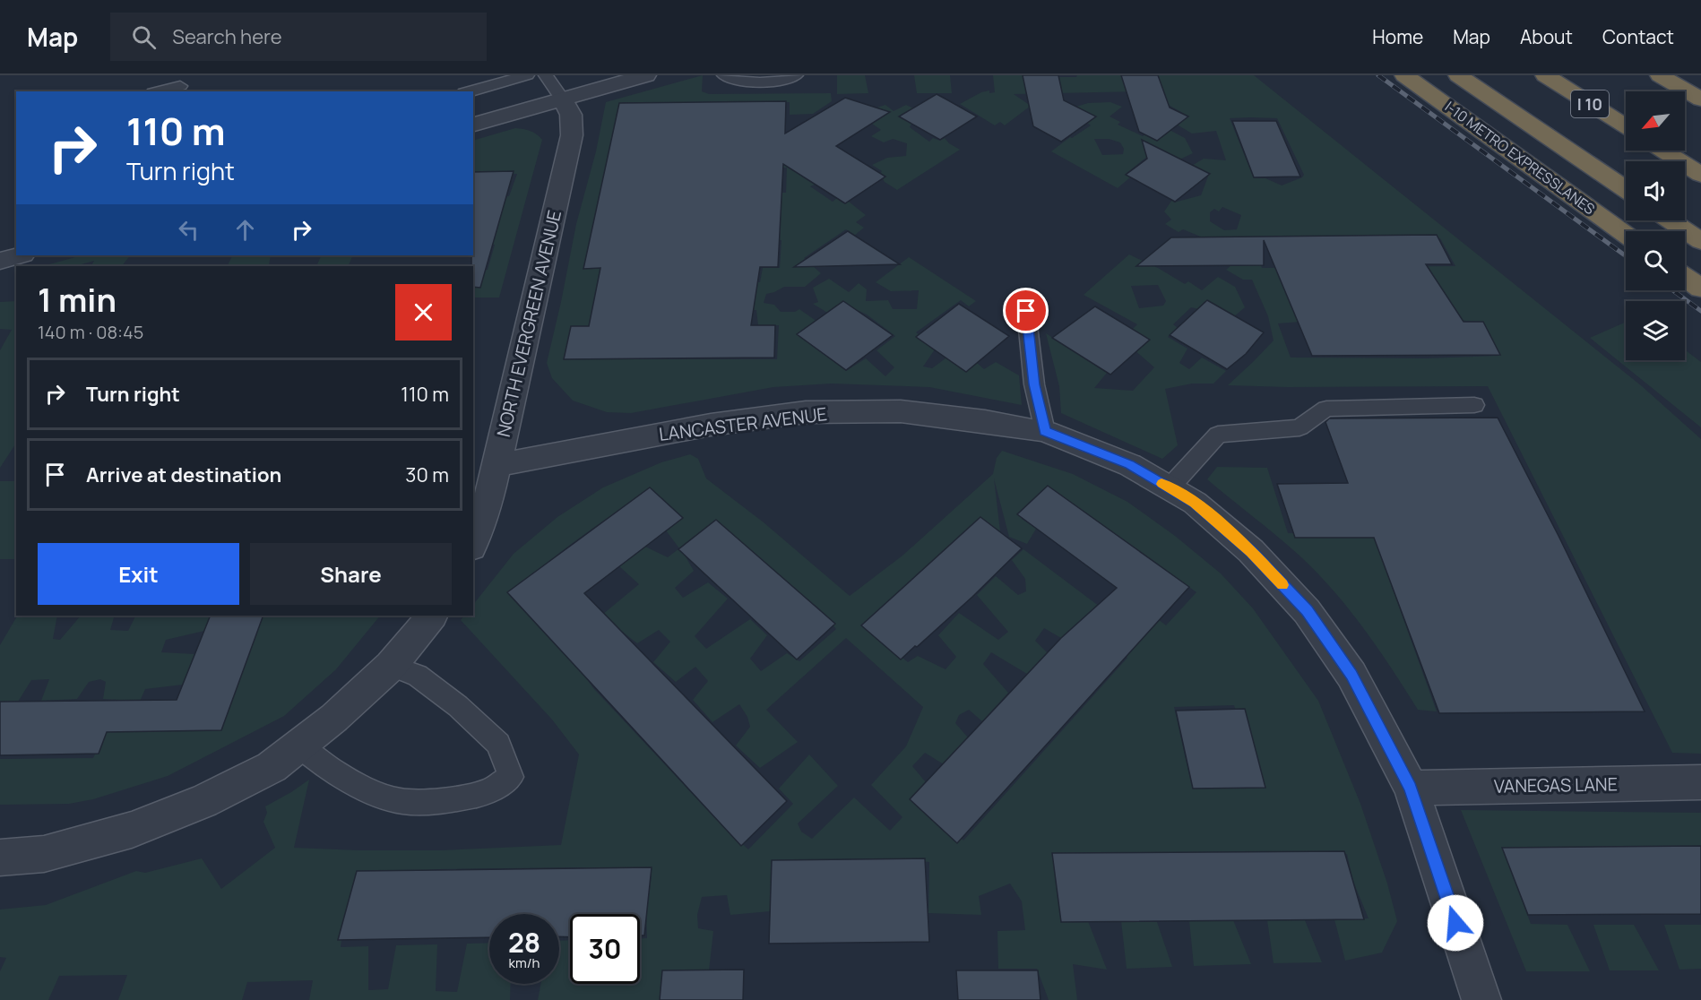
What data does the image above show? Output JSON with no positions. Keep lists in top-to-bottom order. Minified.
{"streets":{"highway":["I 10","I-10 METRO EXPRESSLANES"],"street":["NORTH EVERGREEN AVENUE","LANCASTER AVENUE","VANEGAS LANE"]},"crossings":[["NORTH EVERGREEN AVENUE","LANCASTER AVENUE"],["LANCASTER AVENUE","VANEGAS LANE"]],"north":"bottom left","page":{"header":"Map","search":"Search here","nav":["Home","Map","About","Contact"],"turn":["110 m","Turn right"],"heading":["1 min","140 m · 08:45"],"list":[{"name":"Turn right","value":"110 m"},{"name":"Arrive at destination","value":"30 m"}],"buttons":["Exit","Share"],"speed":"28 km/h","limit":"30"}}
